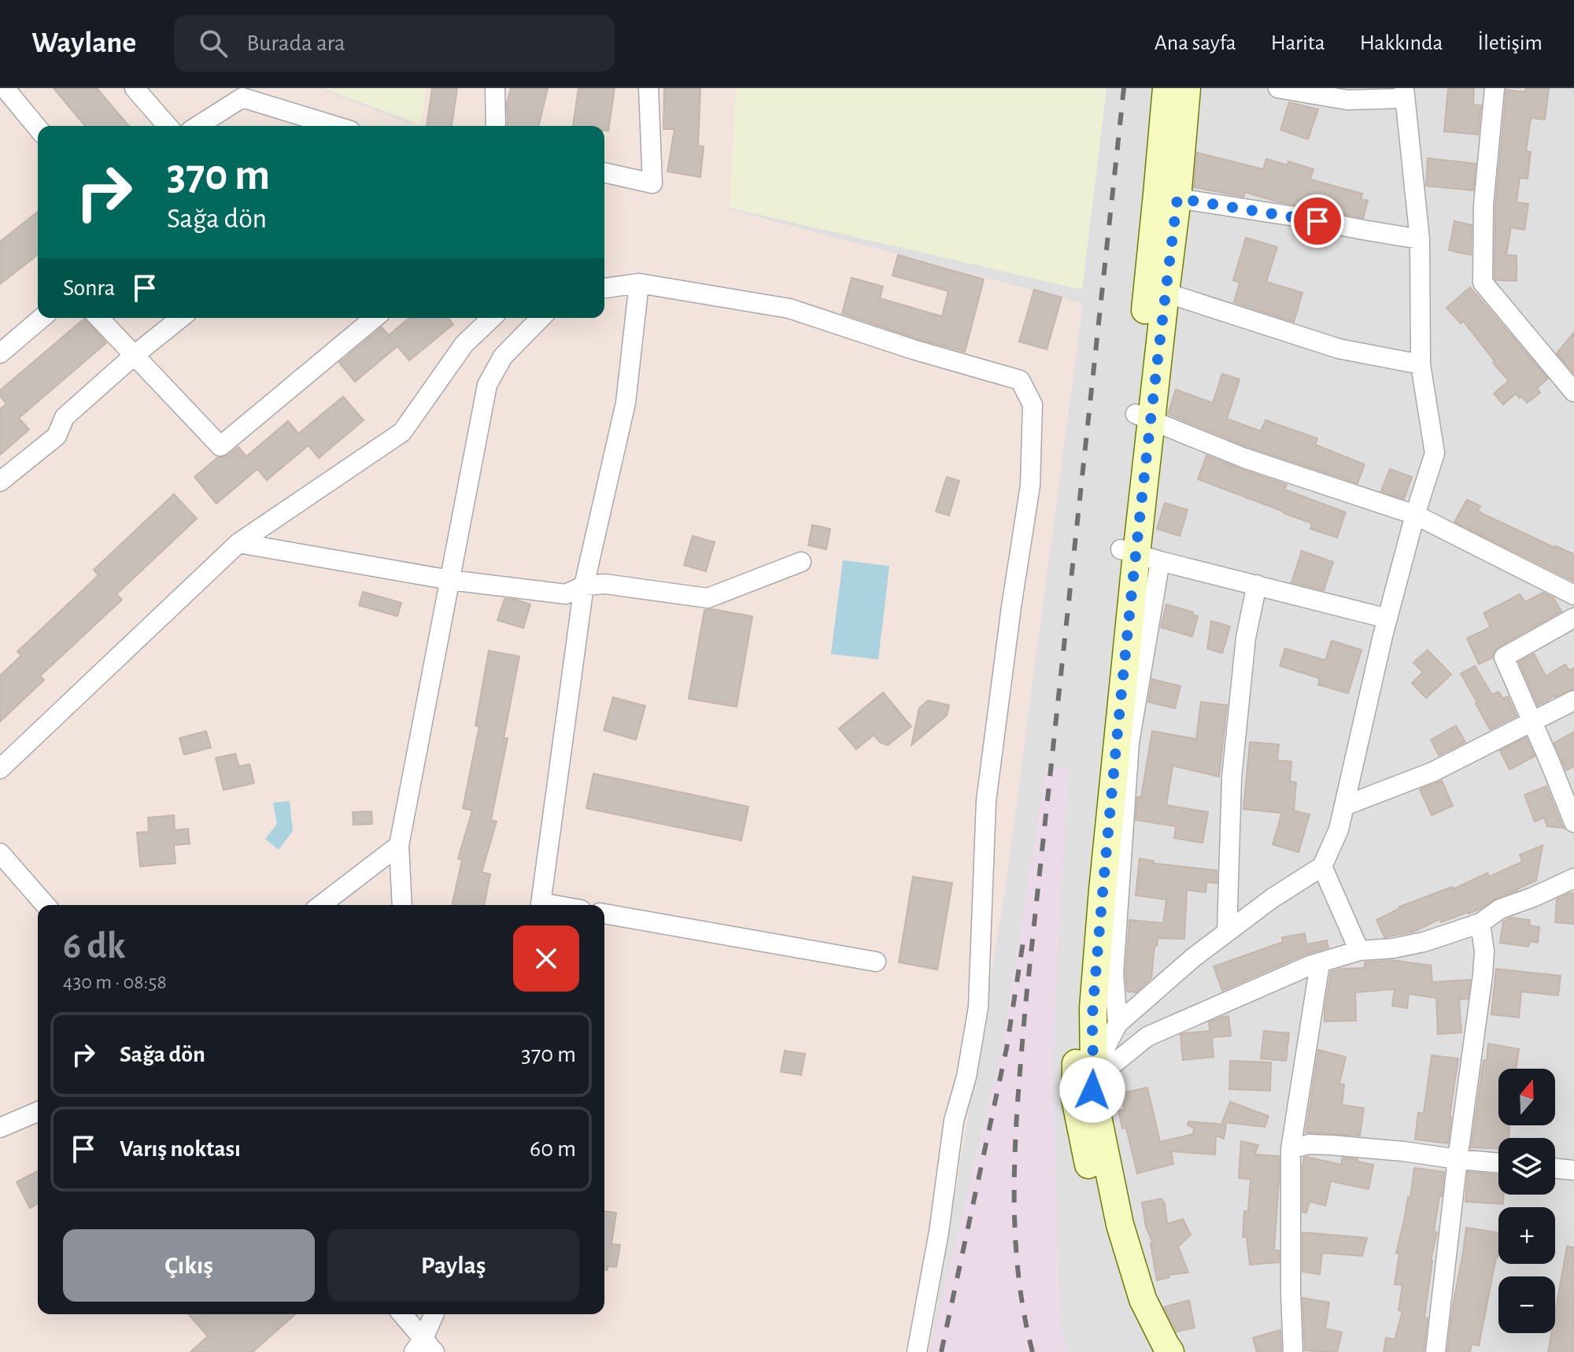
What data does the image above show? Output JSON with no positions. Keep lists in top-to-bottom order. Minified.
{"north":"top","page":{"header":"Waylane","search":"Burada ara","nav":["Ana sayfa","Harita","Hakkında","İletişim"],"turn":["370 m","Sağa dön"],"then":"Sonra","heading":["6 dk","430 m · 08:58"],"list":[{"name":"Sağa dön","value":"370 m"},{"name":"Varış noktası","value":"60 m"}],"map_buttons":["+","−"],"buttons":["Çıkış","Paylaş"]}}
